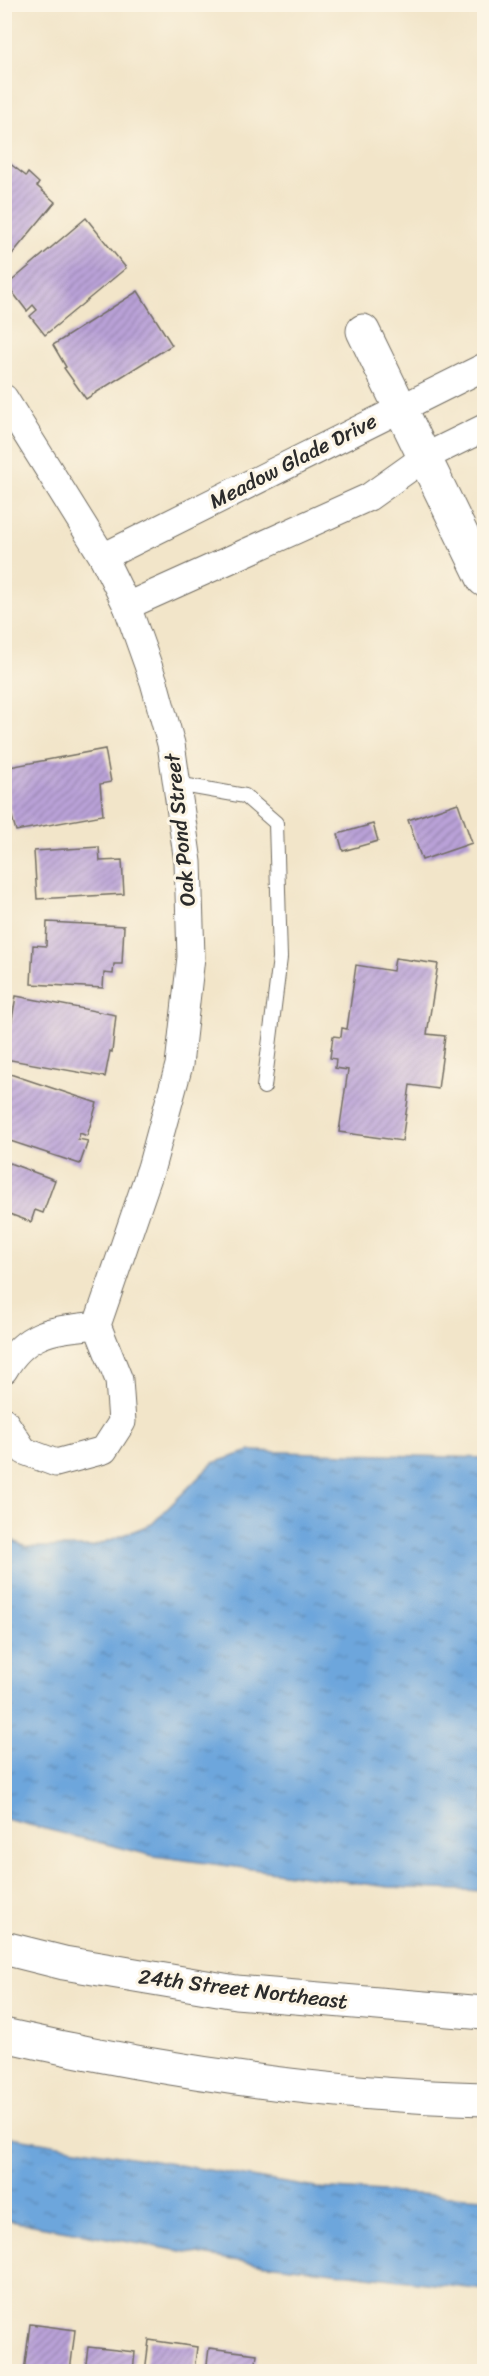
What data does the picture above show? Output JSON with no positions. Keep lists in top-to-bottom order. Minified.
{"streets":{"street":["Meadow Glade Drive","Oak Pond Street","24th Street Northeast"]},"crossings":[["Meadow Glade Drive","Oak Pond Street"]]}
